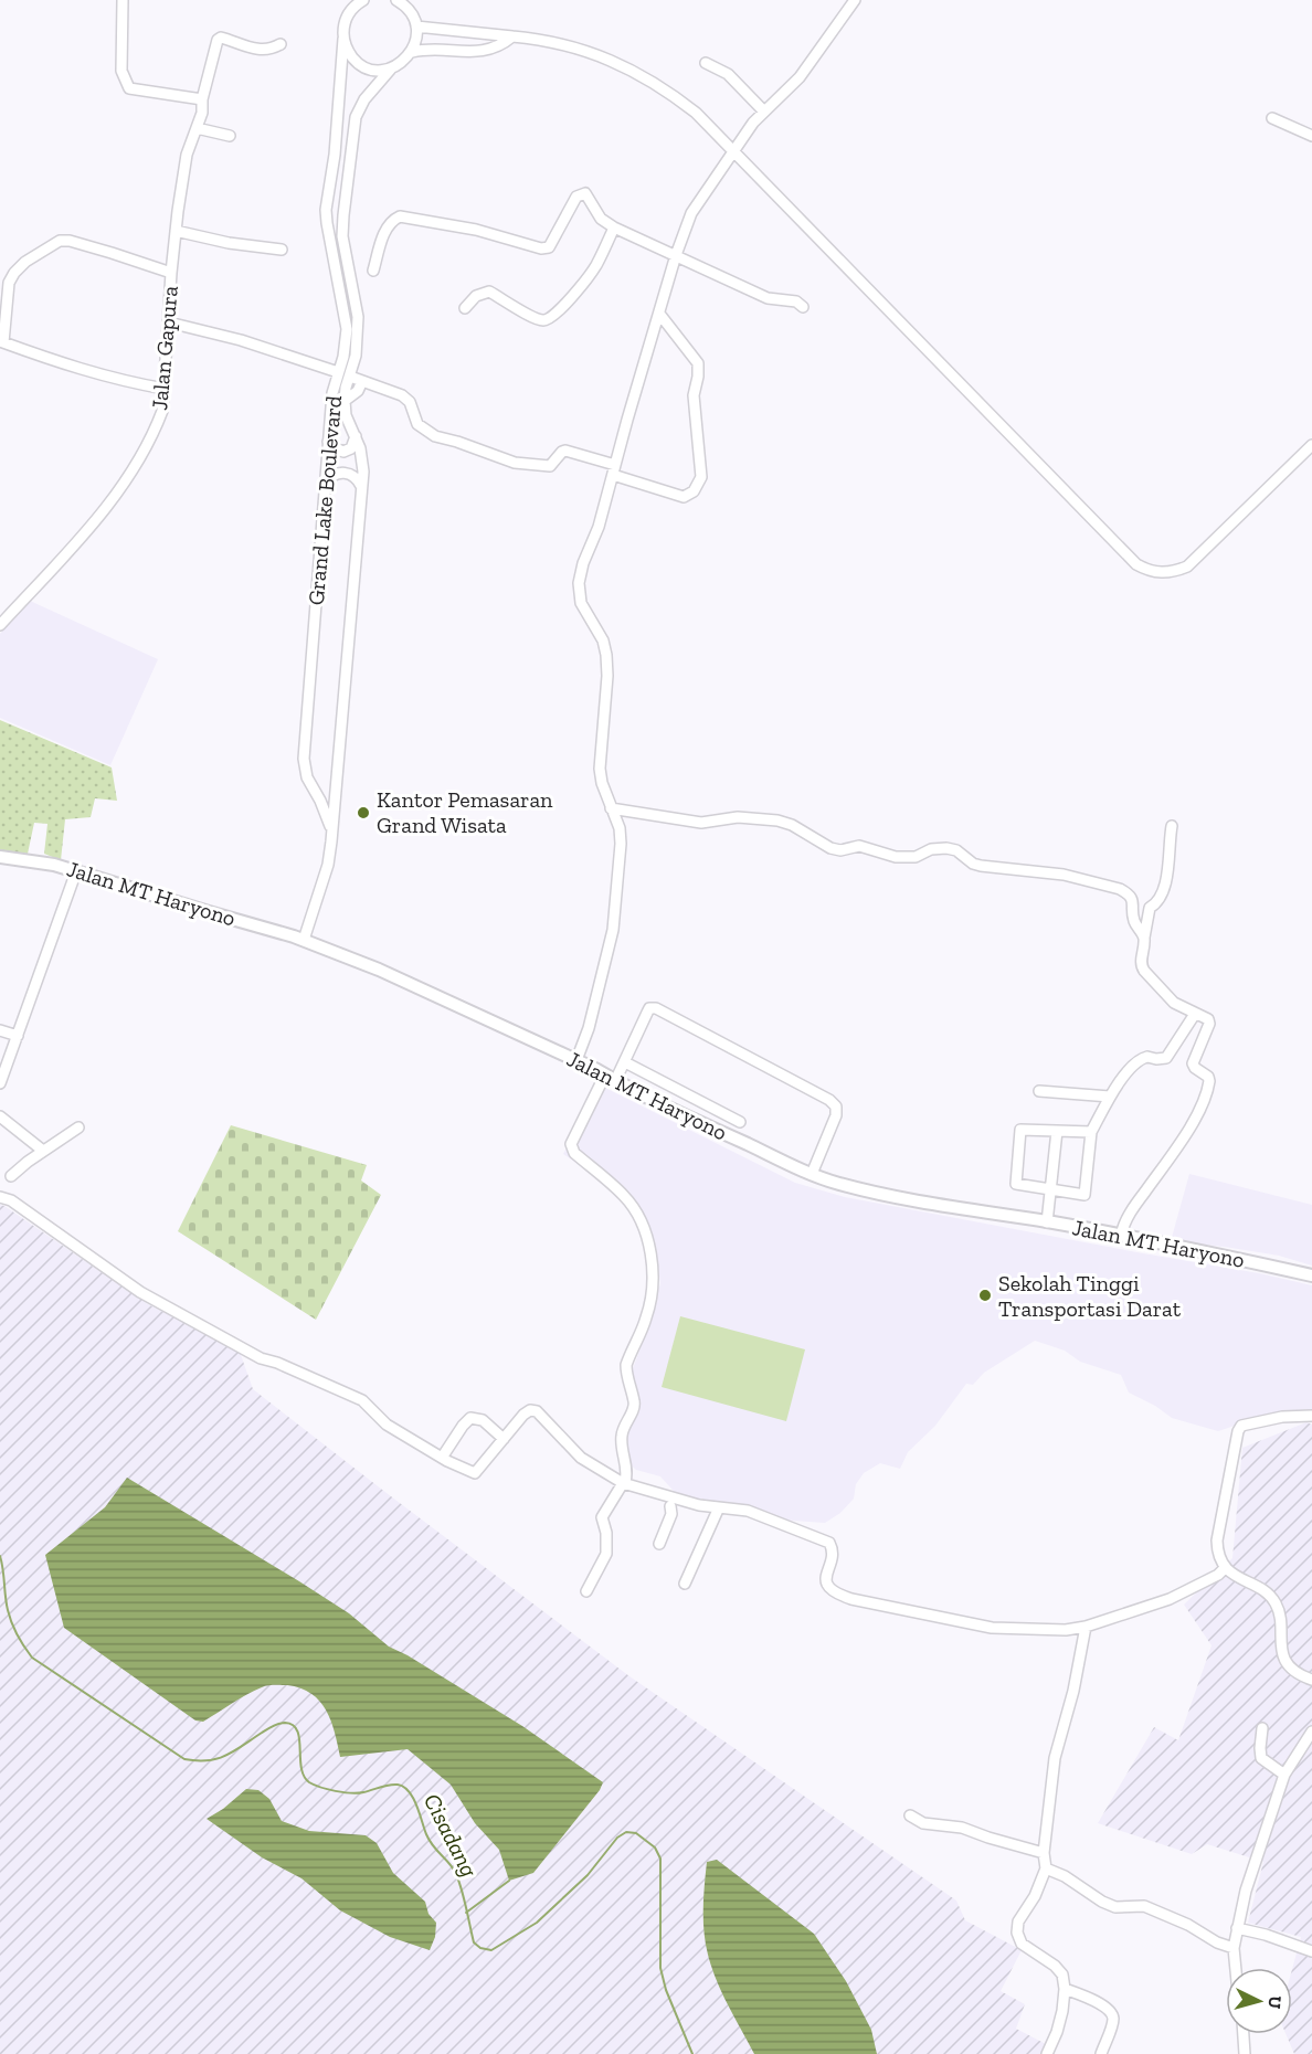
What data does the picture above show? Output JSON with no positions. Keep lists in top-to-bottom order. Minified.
{"streets":{"main road":["Jalan MT Haryono"],"street":["Jalan Gapura","Grand Lake Boulevard"]},"crossings":[["Grand Lake Boulevard","Jalan MT Haryono"]],"water":["Cisadang"],"places":["Kantor Pemasaran Grand Wisata","Sekolah Tinggi Transportasi Darat"],"north":"right"}
